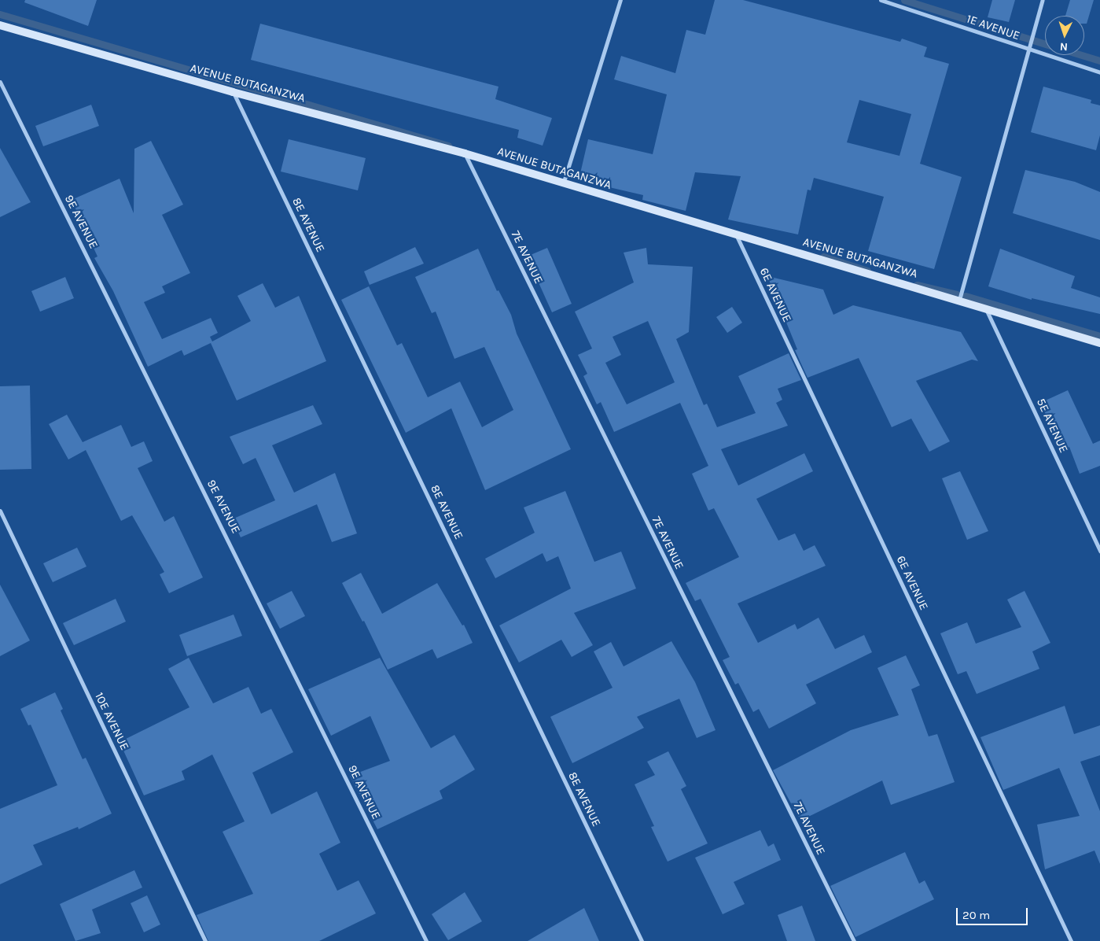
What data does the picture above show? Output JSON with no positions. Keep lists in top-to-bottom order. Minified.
{"streets":{"street":["1E AVENUE","AVENUE BUTAGANZWA","9E AVENUE","8E AVENUE","7E AVENUE","6E AVENUE","5E AVENUE","10E AVENUE"]},"crossings":[["AVENUE BUTAGANZWA","8E AVENUE"],["AVENUE BUTAGANZWA","7E AVENUE"],["AVENUE BUTAGANZWA","6E AVENUE"],["AVENUE BUTAGANZWA","5E AVENUE"]],"scale_bar":"20 m","north":"bottom"}
